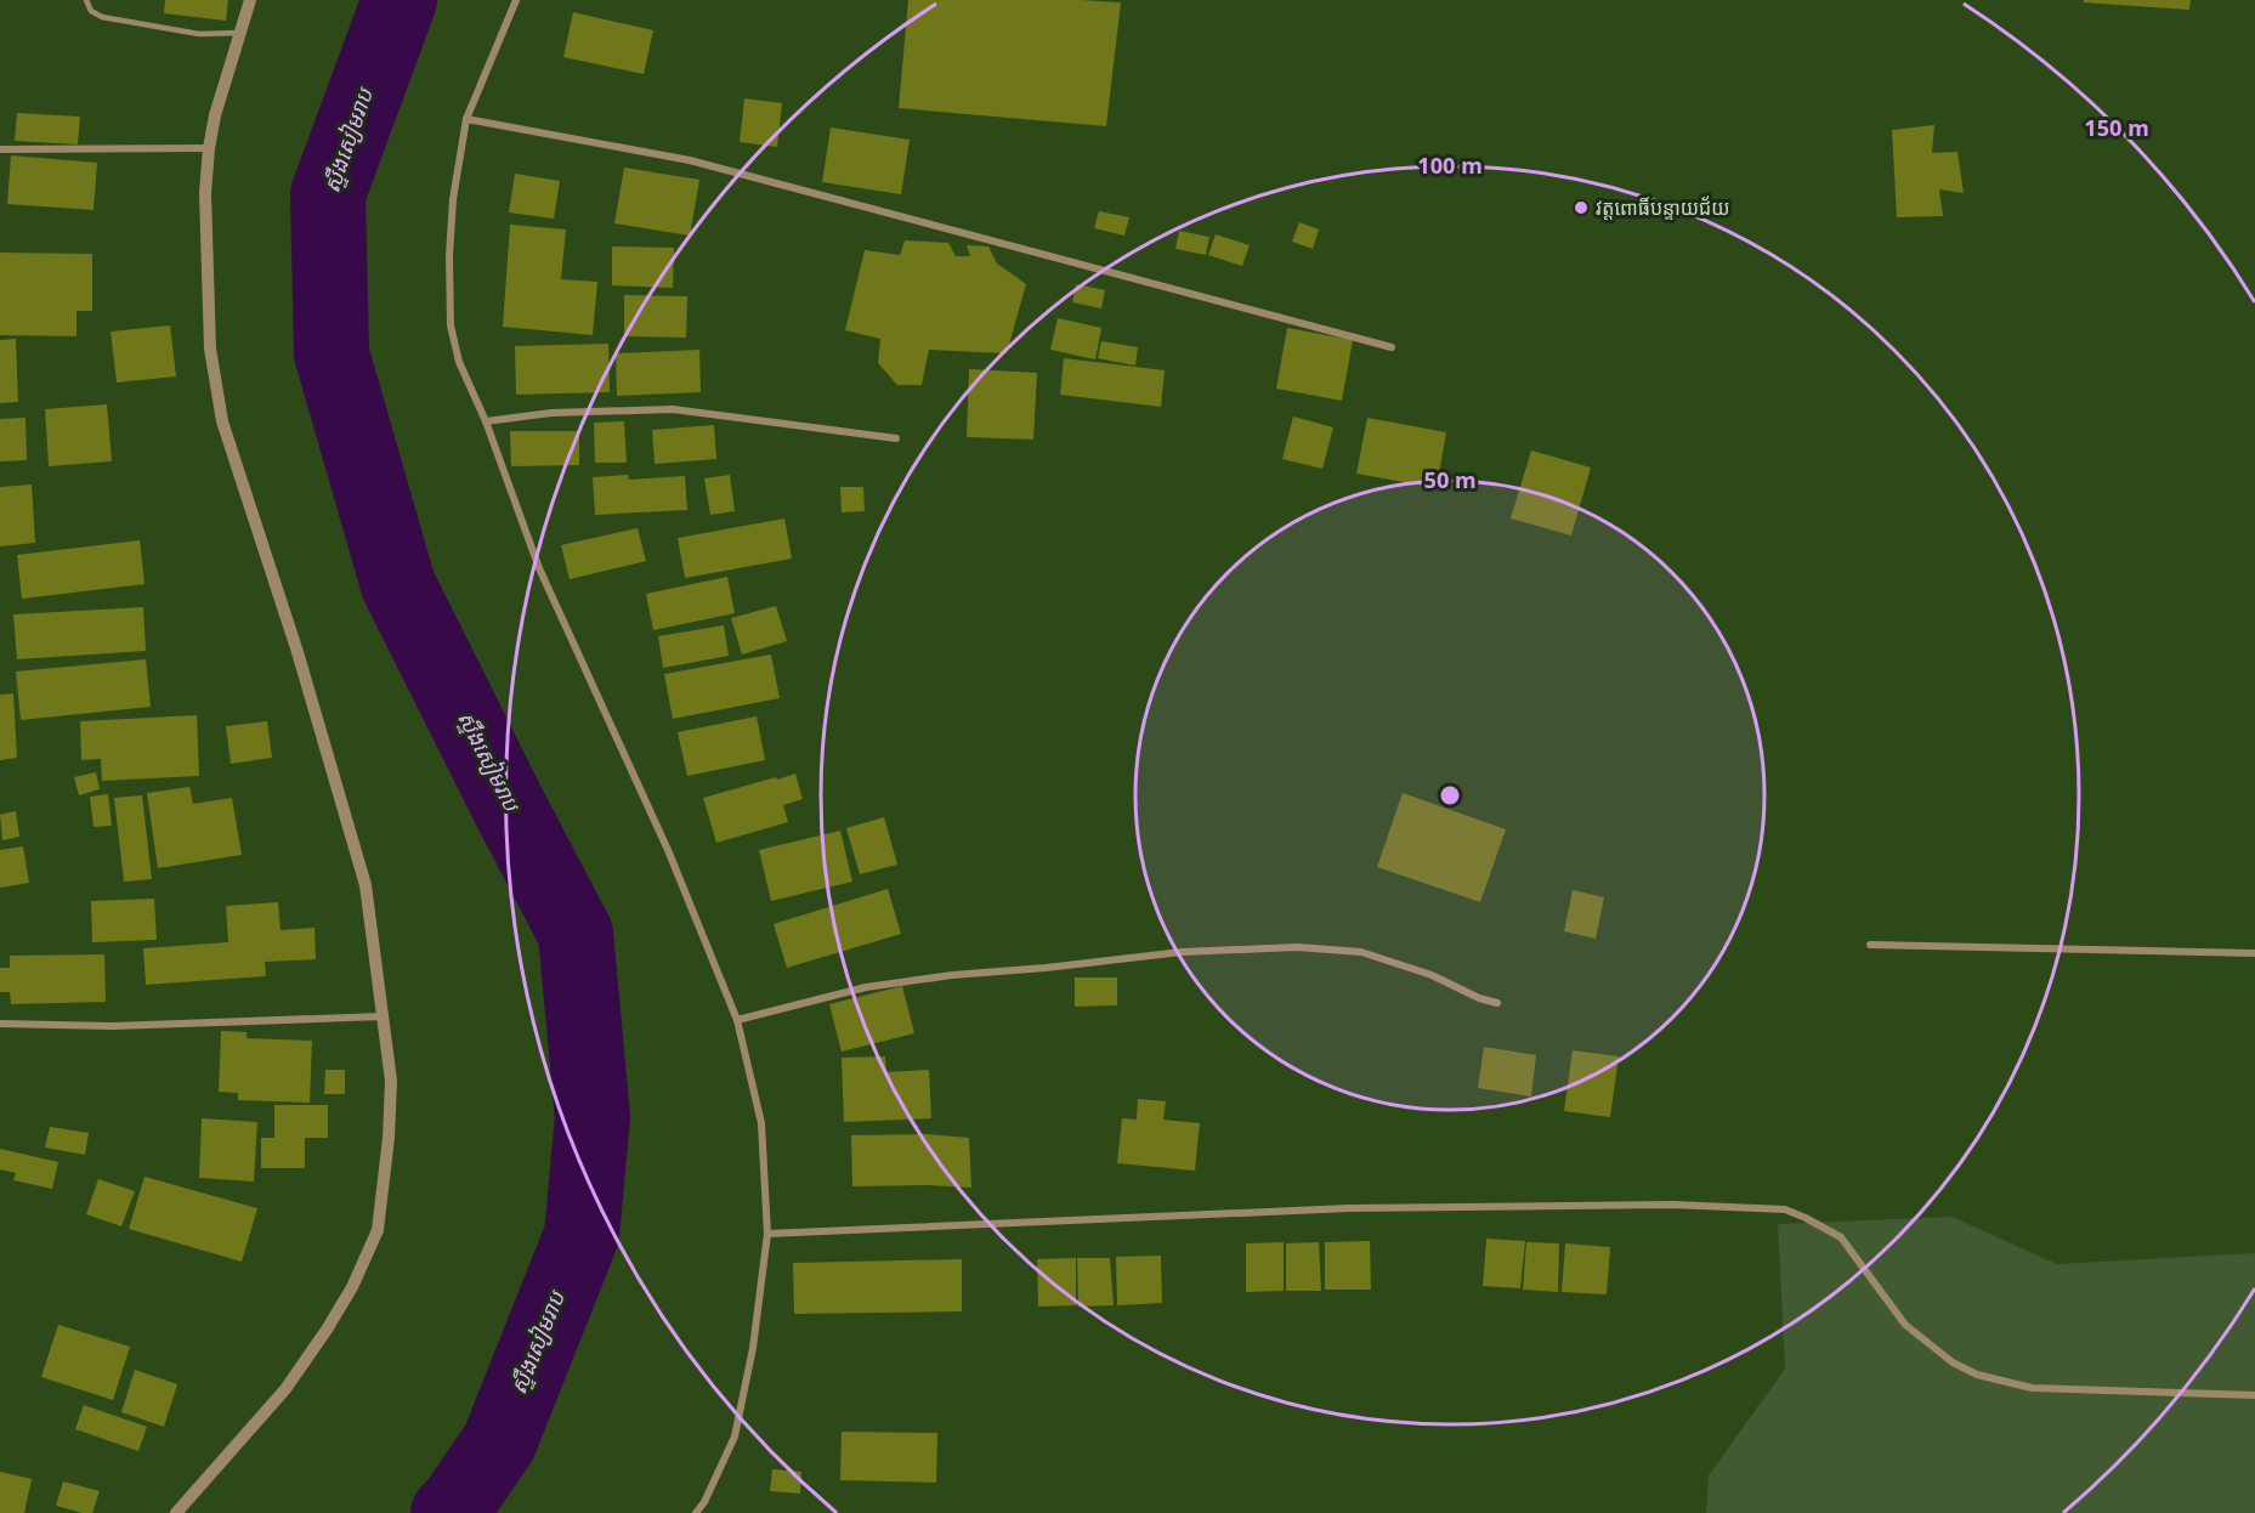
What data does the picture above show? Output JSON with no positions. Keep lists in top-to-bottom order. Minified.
{"water":["ស្ទឹងសៀមរាប"],"places":["វត្តពោធិ៍បន្ទាយជ័យ"],"rings":["150 m","100 m","50 m"]}
